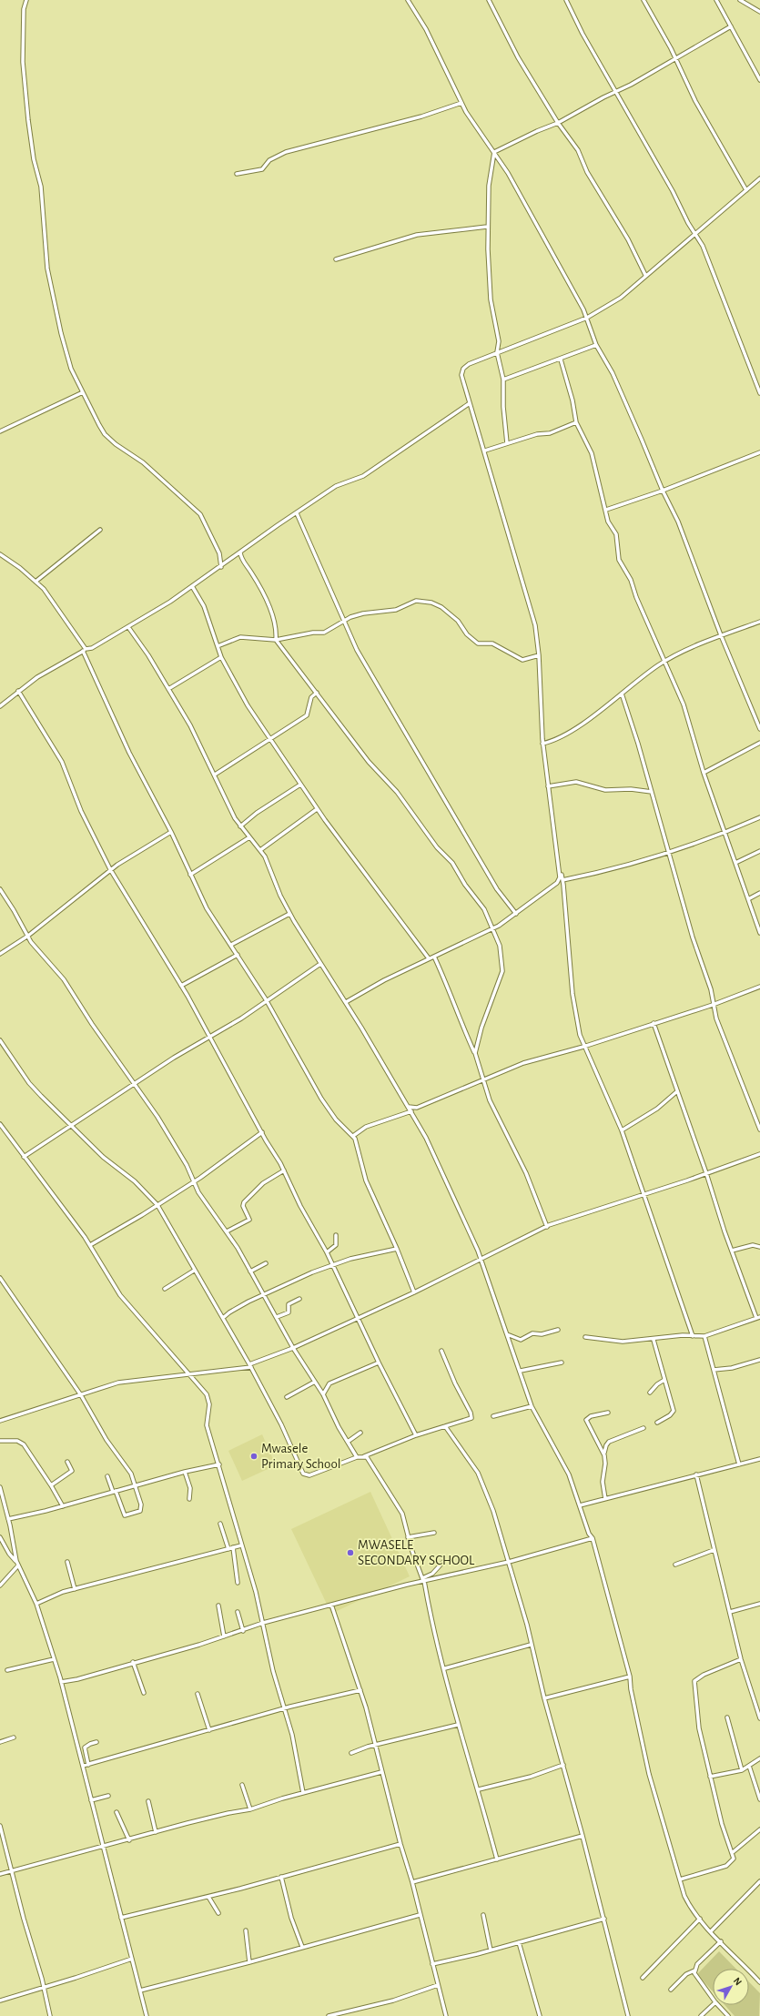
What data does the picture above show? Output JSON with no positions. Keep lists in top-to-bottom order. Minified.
{"places":["Mwasele Primary School","MWASELE SECONDARY SCHOOL"],"north":"top right"}
